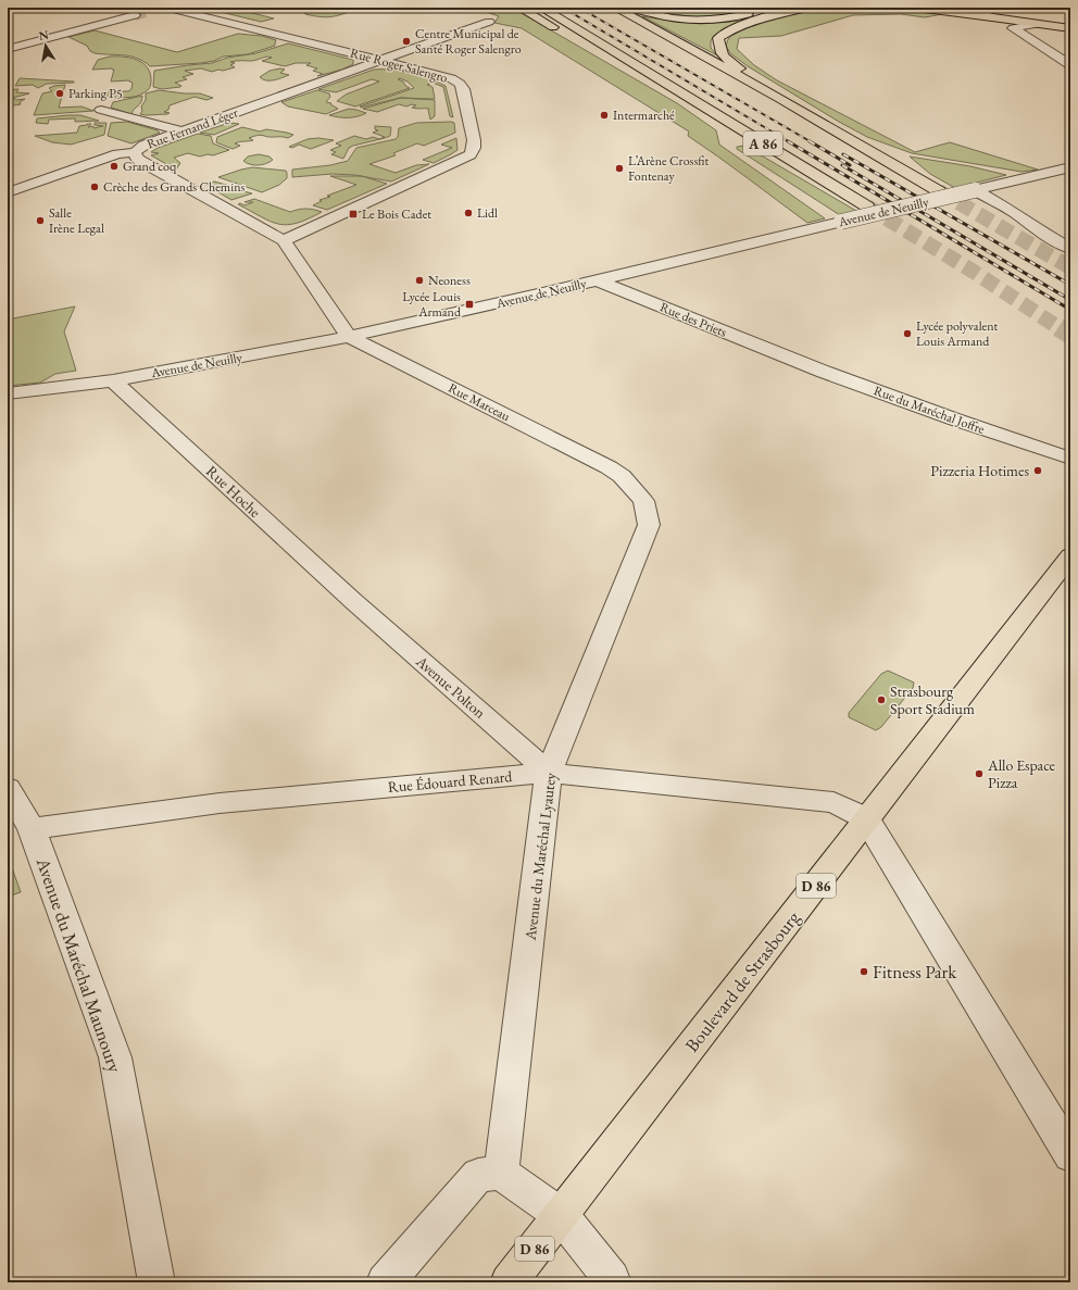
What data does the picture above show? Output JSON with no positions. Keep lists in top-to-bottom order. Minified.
{"streets":{"main road":["A 86","D 86","Boulevard de Strasbourg"],"street":["Rue Roger Salengro","Rue Fernand Léger","Avenue de Neuilly","Rue des Priets","Rue Marceau","Rue du Maréchal Joffre","Rue Hoche","Avenue Polton","Rue Édouard Renard","Avenue du Maréchal Lyautey","Avenue du Maréchal Maunoury"]},"crossings":[["Rue Roger Salengro","Rue Fernand Léger"],["Avenue de Neuilly","Rue des Priets"],["Avenue de Neuilly","Rue Marceau"],["Avenue de Neuilly","Rue Hoche"],["Rue des Priets","Rue du Maréchal Joffre"],["Rue Marceau","Avenue du Maréchal Lyautey"],["Rue Hoche","Avenue Polton"],["Avenue Polton","Rue Édouard Renard"],["Avenue Polton","Avenue du Maréchal Lyautey"],["Rue Édouard Renard","Avenue du Maréchal Lyautey"],["Rue Édouard Renard","Avenue du Maréchal Maunoury"],["Rue Édouard Renard","Boulevard de Strasbourg"]],"places":{"other":["Centre Municipal de Santé Roger Salengro","Parking P5","Intermarché","Grand coq","L’Arène Crossfit Fontenay","Crèche des Grands Chemins","Lidl","Salle Irène Legal","Neoness","Lycée polyvalent Louis Armand","Pizzeria Hotimes","Strasbourg Sport Stadium","Allo Espace Pizza","Fitness Park"],"transit":["Le Bois Cadet","Lycée Louis Armand"]},"north":"top"}
